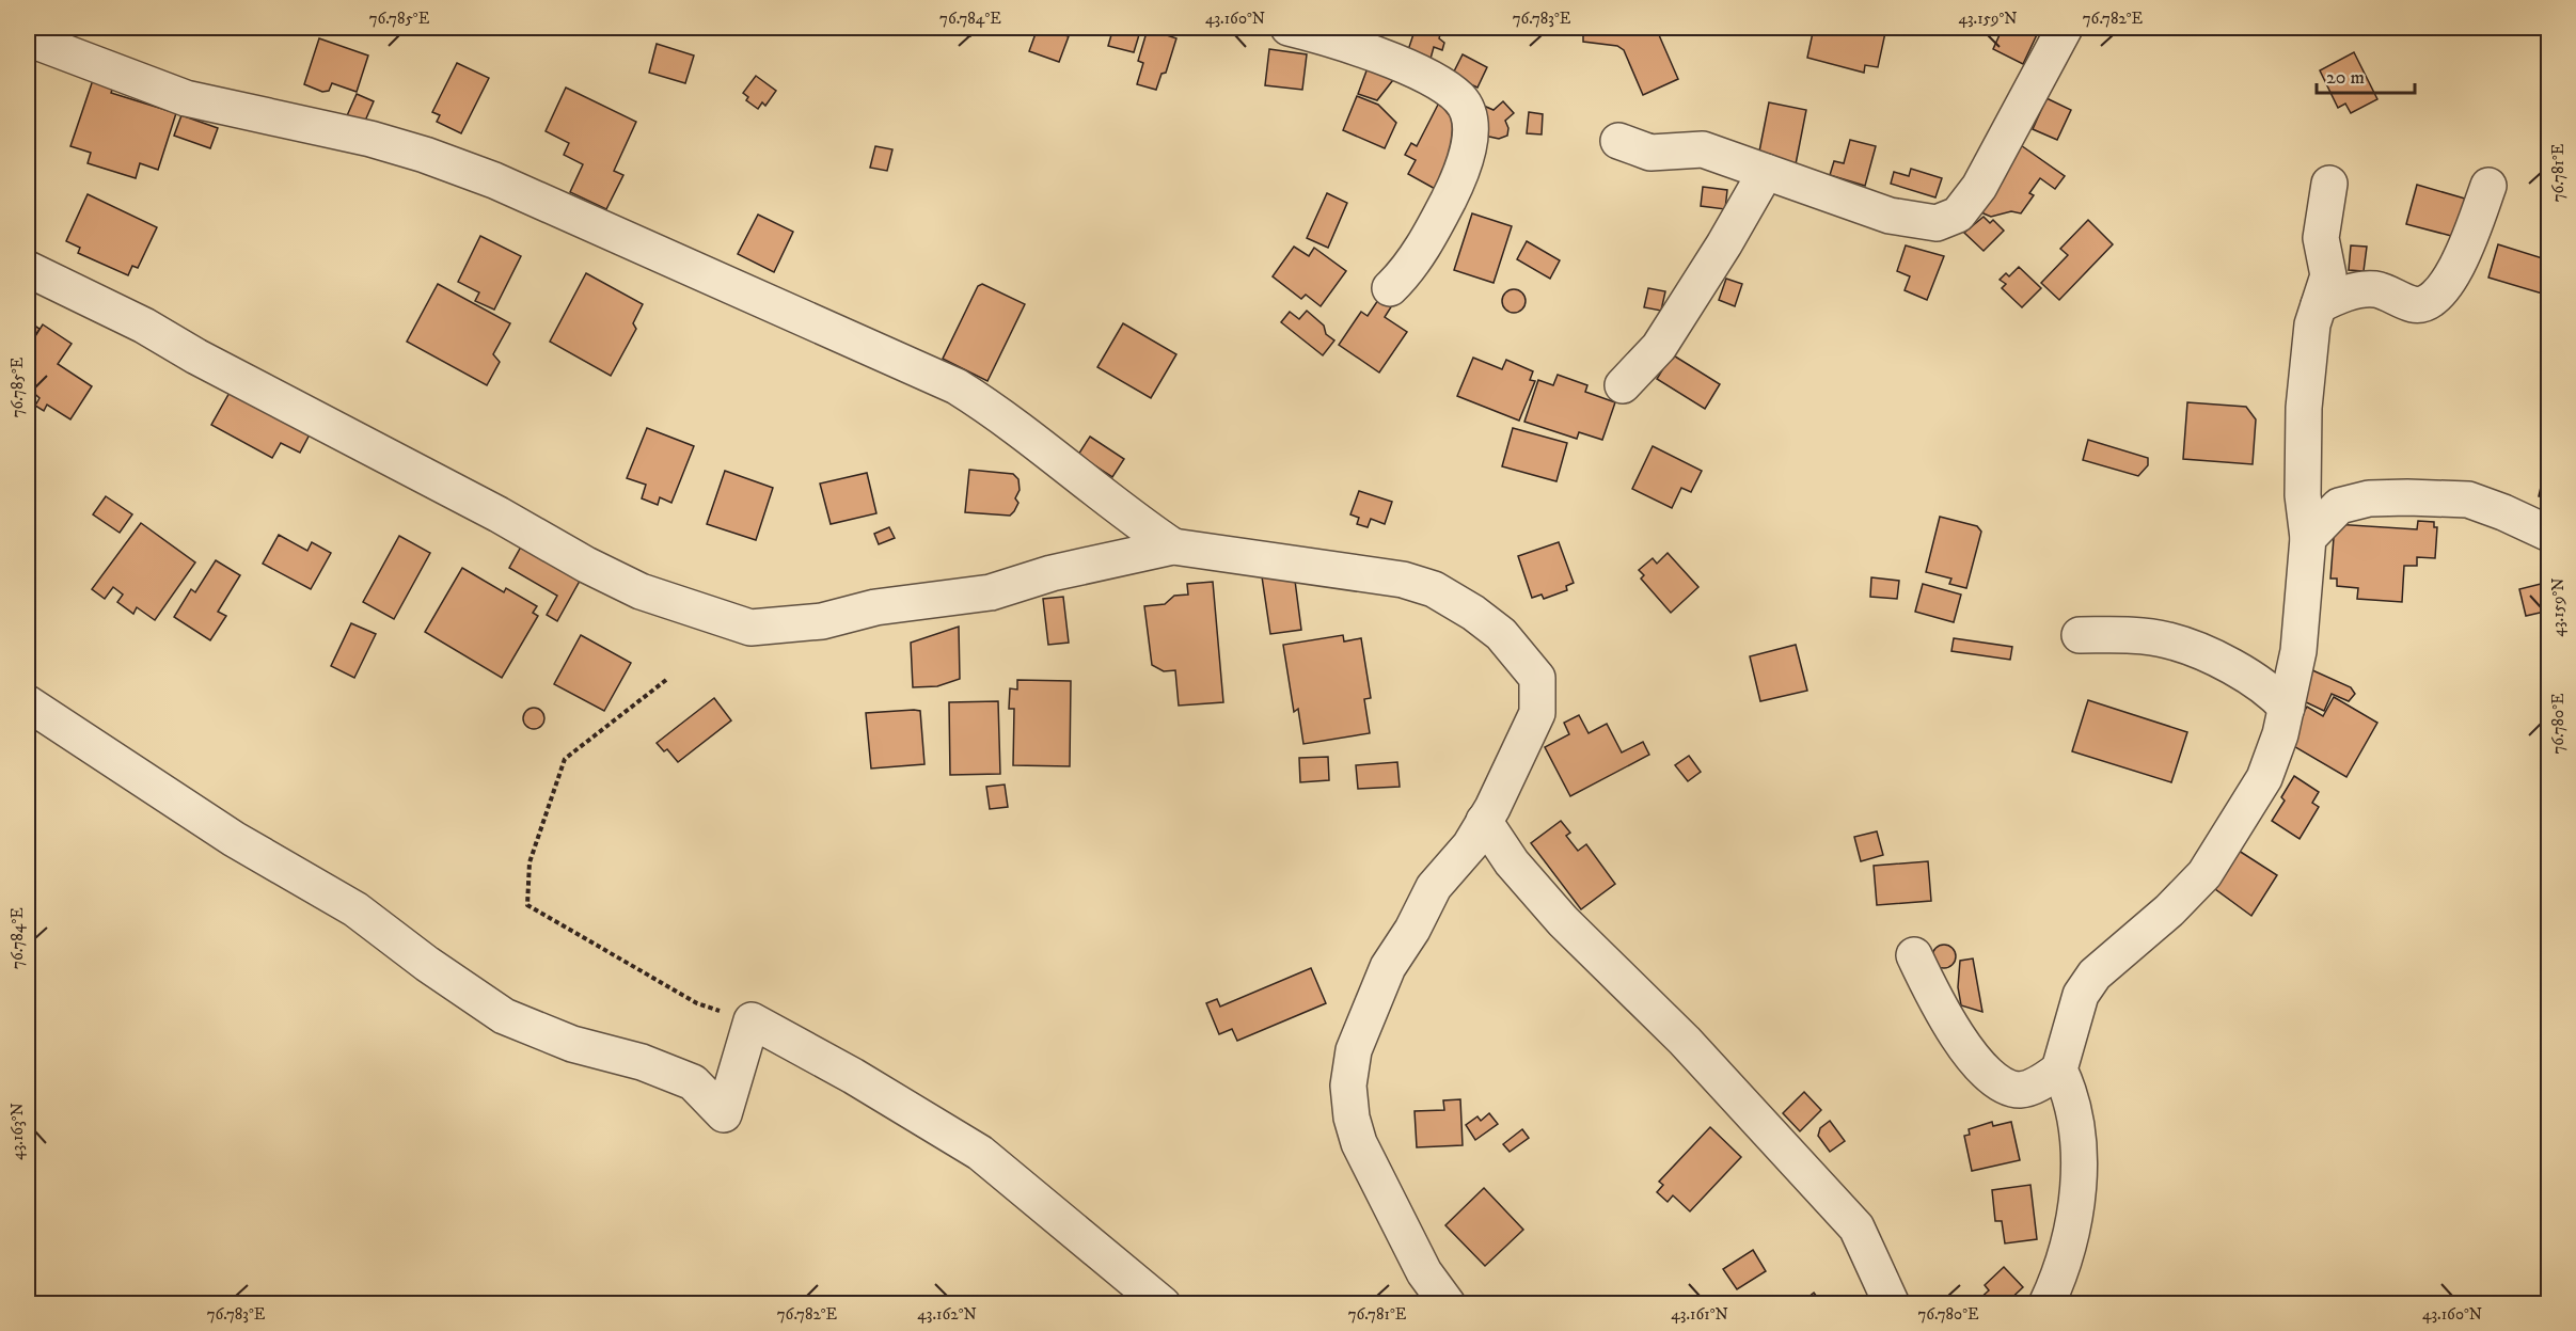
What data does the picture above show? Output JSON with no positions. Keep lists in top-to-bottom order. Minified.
{"scale_bar":"20 m","coordinates":["76.785°E","76.784°E","43.160°N","76.783°E","43.159°N","76.782°E","76.781°E","76.780°E","43.163°N","43.162°N","43.161°N"]}
